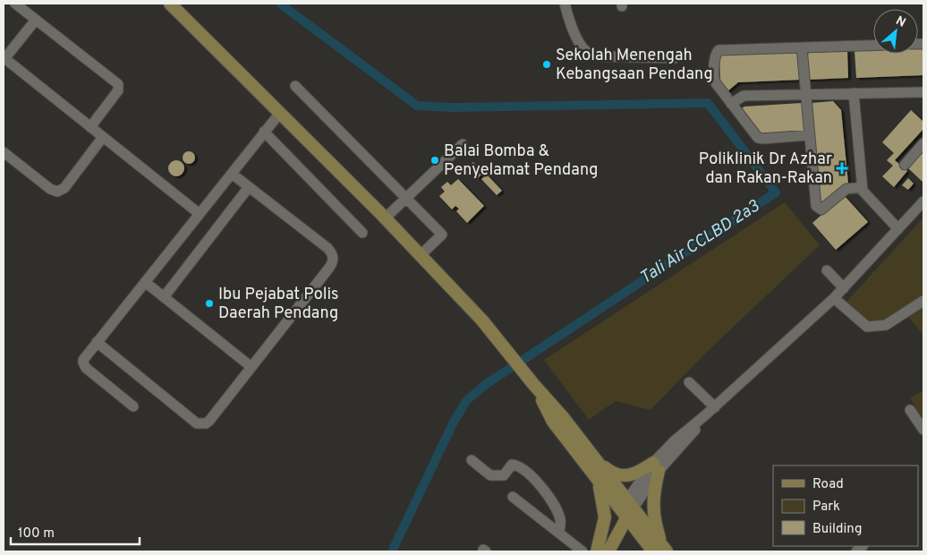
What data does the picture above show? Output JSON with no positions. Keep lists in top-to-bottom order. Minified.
{"water":["Tali Air CCLBD 2a3"],"places":{"other":["Sekolah Menengah Kebangsaan Pendang","Balai Bomba & Penyelamat Pendang","Ibu Pejabat Polis Daerah Pendang"],"health":["Poliklinik Dr Azhar dan Rakan-Rakan"]},"legend":["Road","Park","Building"],"scale_bar":"100 m","north":"top right"}
